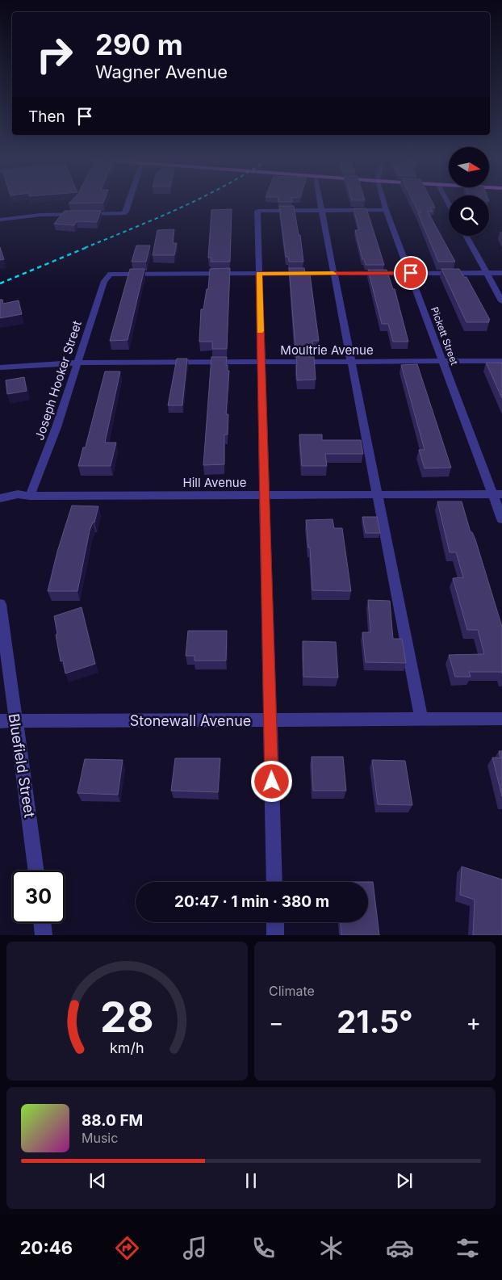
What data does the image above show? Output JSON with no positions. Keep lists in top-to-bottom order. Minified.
{"streets":{"street":["Pickett Street","Moultrie Avenue","Joseph Hooker Street","Hill Avenue","Stonewall Avenue","Bluefield Street"]},"crossings":[["Pickett Street","Moultrie Avenue"],["Pickett Street","Hill Avenue"],["Moultrie Avenue","Joseph Hooker Street"],["Joseph Hooker Street","Hill Avenue"],["Stonewall Avenue","Bluefield Street"]],"north":"right","page":{"turn":["290 m","Wagner Avenue"],"then":"Then","limit":"30","trip":"20:47 · 1 min · 380 m","tile":"Climate","heat":["−","21.5°","+"],"song":["88.0 FM","Music"],"tabs":"20:46","gauge":["28","km/h"]}}
